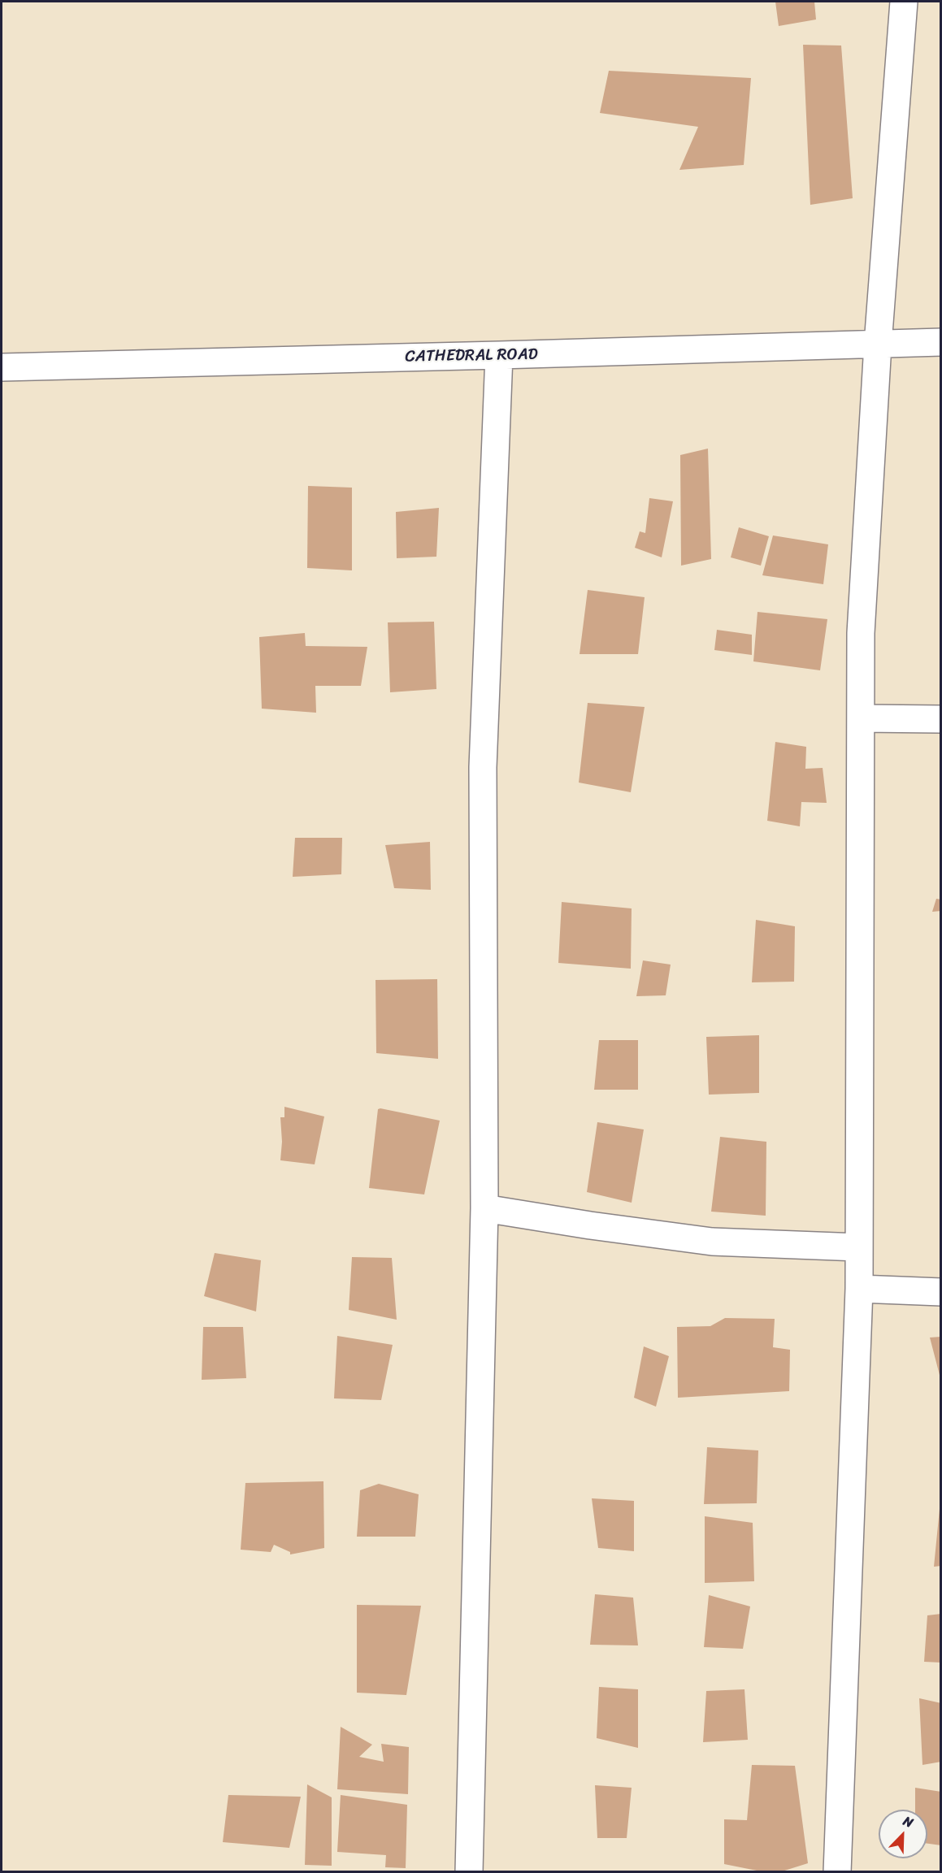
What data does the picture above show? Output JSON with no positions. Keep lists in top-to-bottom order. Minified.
{"streets":{"street":["CATHEDRAL ROAD"]},"north":"top right"}
